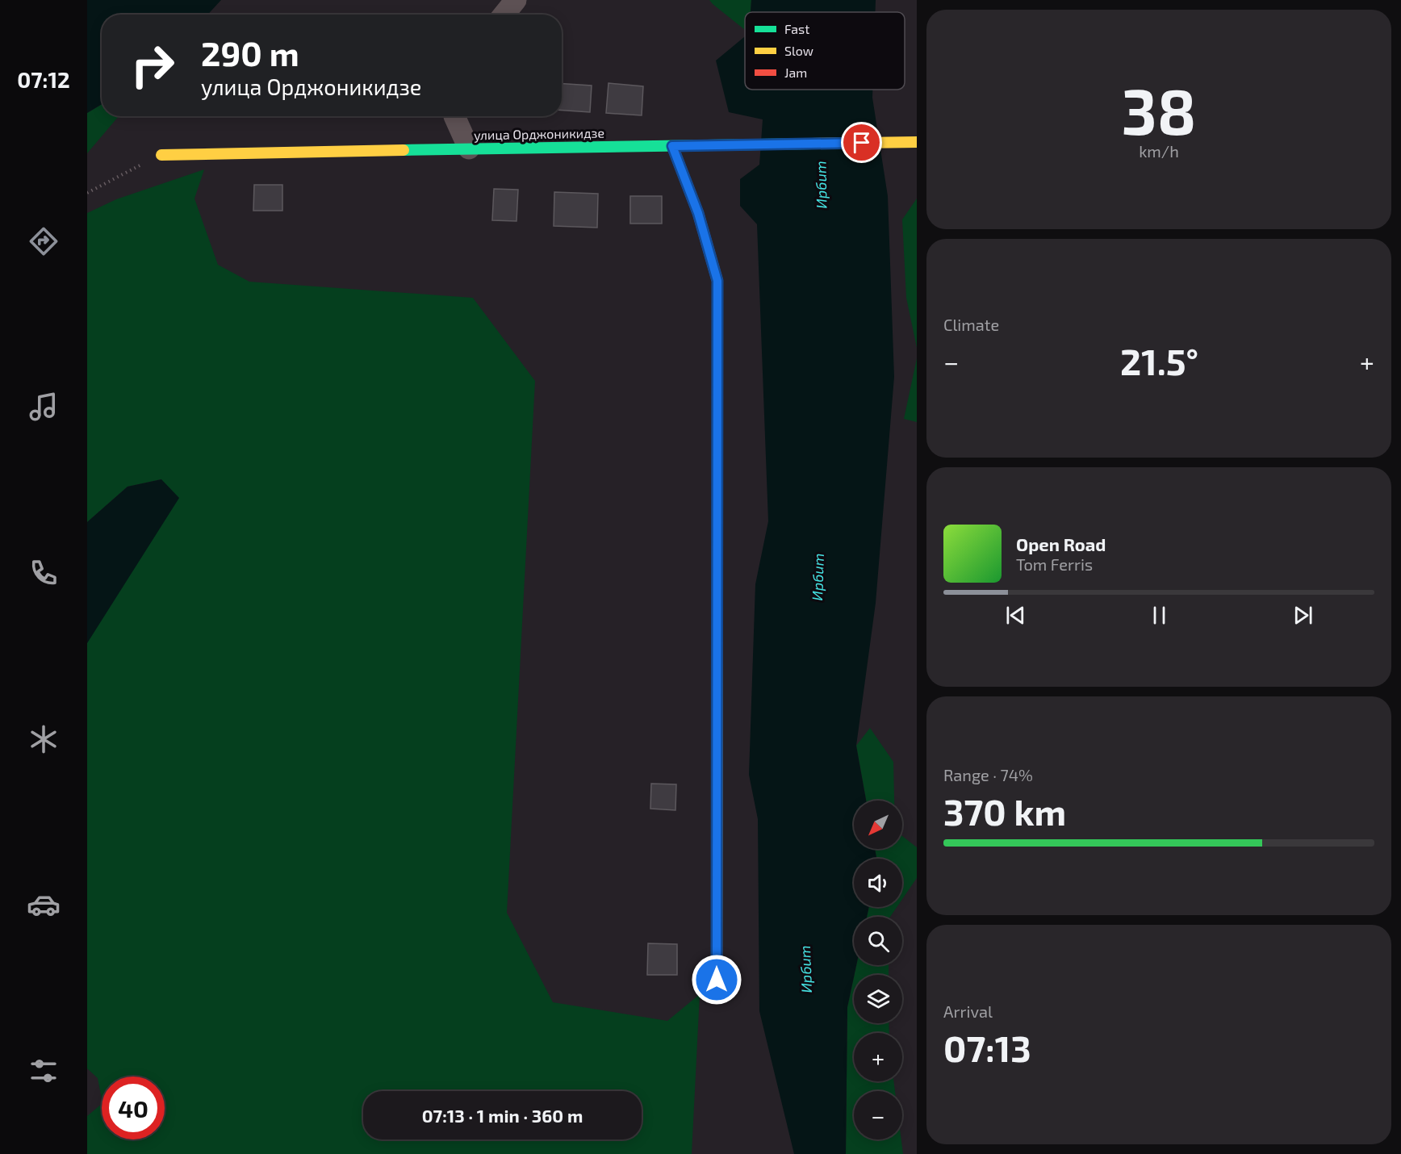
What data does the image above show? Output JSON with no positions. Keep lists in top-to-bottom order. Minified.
{"streets":{"street":["улица Орджоникидзе"]},"water":["Ирбит"],"legend":["Fast","Slow","Jam"],"north":"bottom left","page":{"tabs":"07:12","tile":[["38","km/h"],"Climate",["Range · 74%","370 km"],["Arrival","07:13"]],"turn":["290 m","улица Орджоникидзе"],"heat":["−","21.5°","+"],"song":["Open Road","Tom Ferris"],"map_buttons":["+","−"],"limit":"40","trip":"07:13 · 1 min · 360 m"}}
